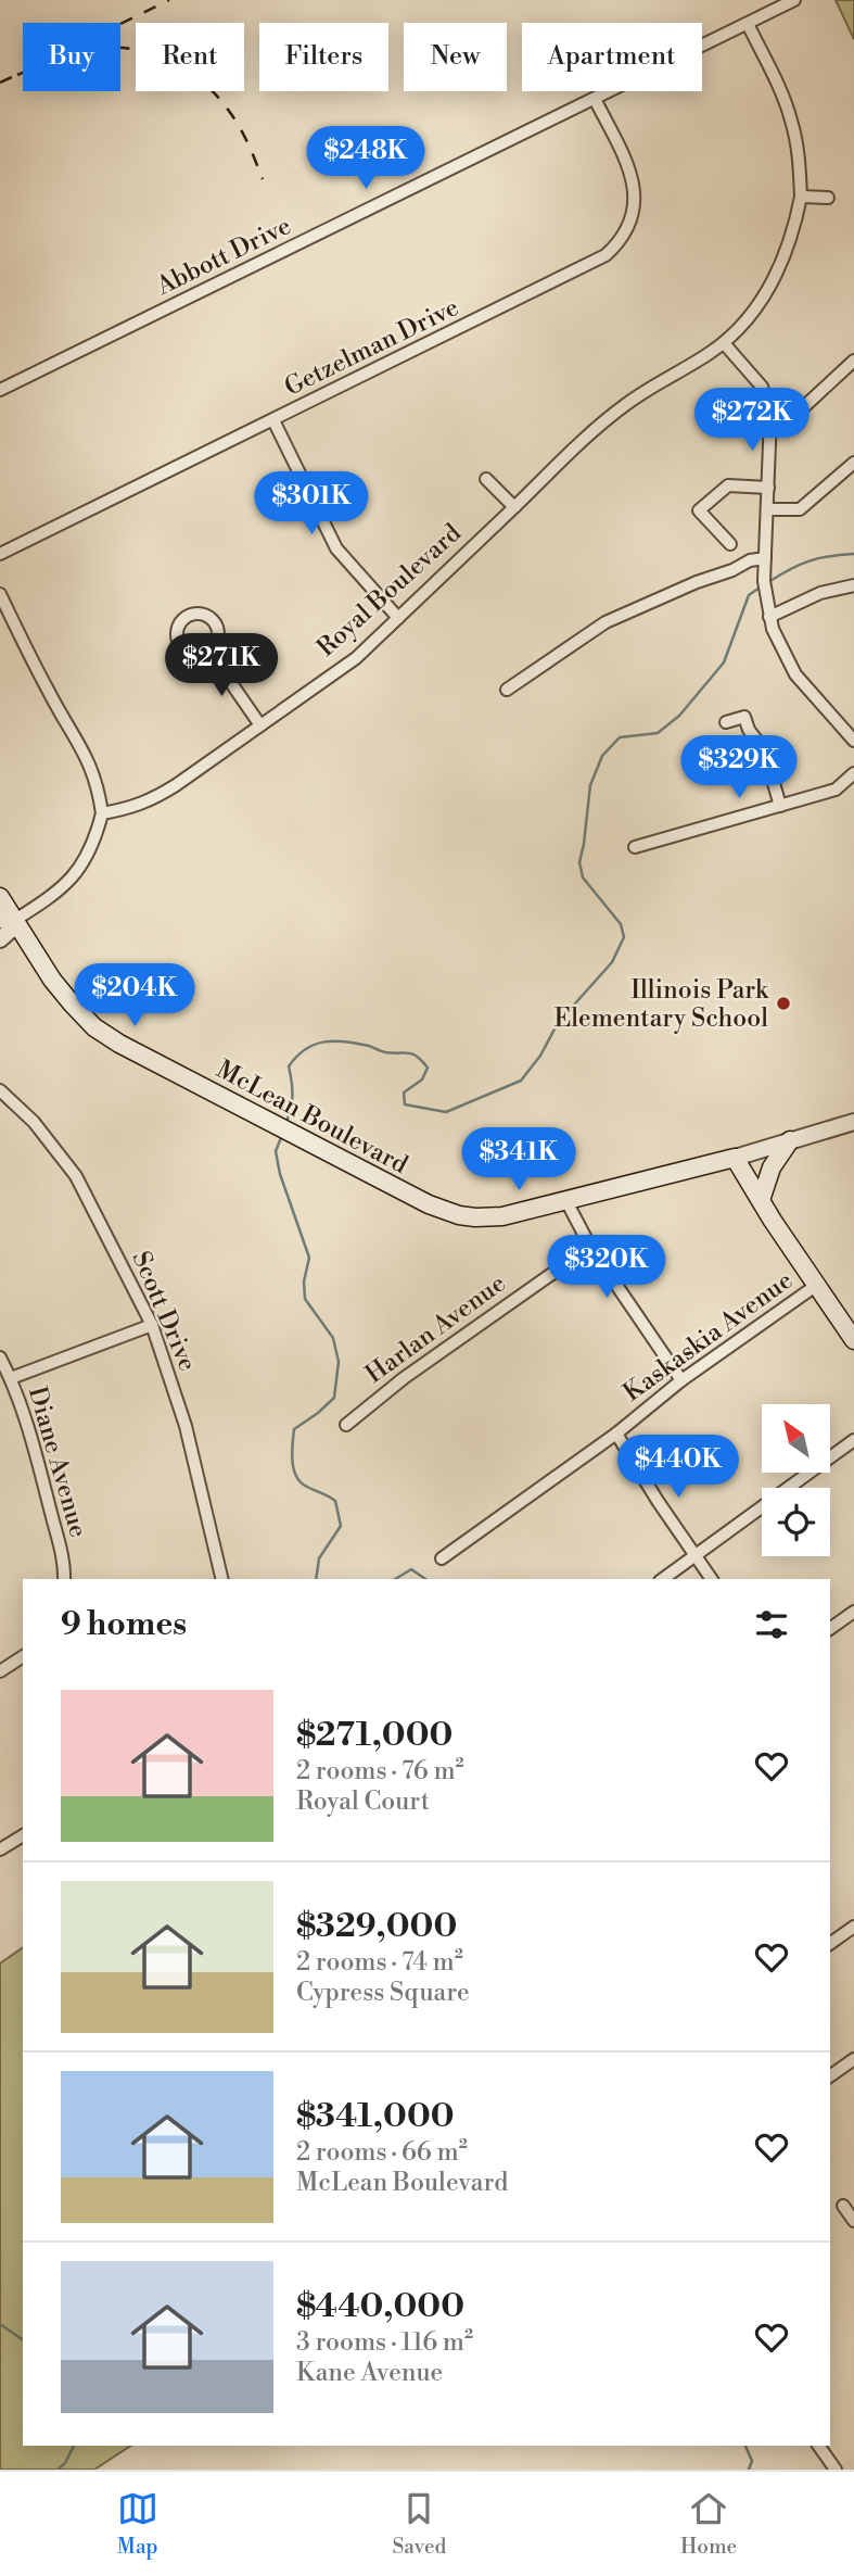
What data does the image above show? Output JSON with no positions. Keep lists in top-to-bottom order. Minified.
{"streets":{"main road":["McLean Boulevard"],"street":["Abbott Drive","Getzelman Drive","Royal Boulevard","Scott Drive","Harlan Avenue","Kaskaskia Avenue","Diane Avenue"]},"crossings":[["Abbott Drive","Getzelman Drive"],["Abbott Drive","Royal Boulevard"]],"places":["Illinois Park Elementary School"],"north":"top left","page":{"chip":["Buy","Rent","Filters","New","Apartment"],"price":["$248K","$272K","$301K","$271K","$329K","$204K","$341K","$320K","$440K"],"heading":"9 homes","list":[{"name":"$271,000","note":"2 rooms · 76 m² · Royal Court"},{"name":"$329,000","note":"2 rooms · 74 m² · Cypress Square"},{"name":"$341,000","note":"2 rooms · 66 m² · McLean Boulevard"},{"name":"$440,000","note":"3 rooms · 116 m² · Kane Avenue"}],"tabs":["Map","Saved","Home"]}}
